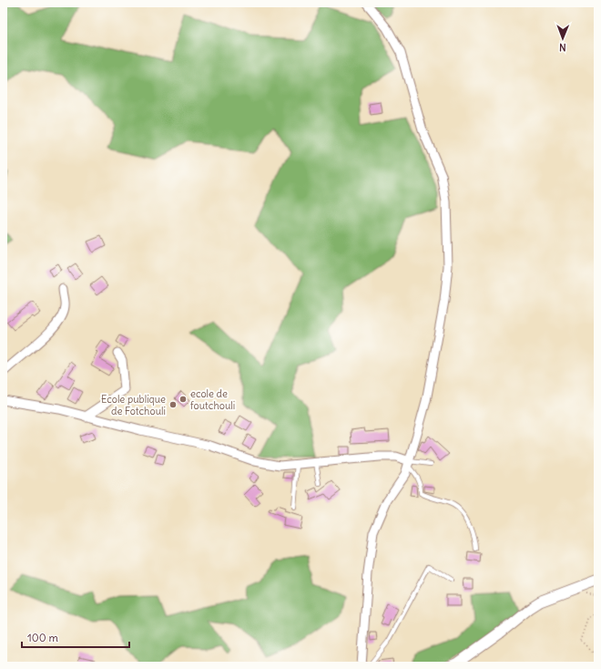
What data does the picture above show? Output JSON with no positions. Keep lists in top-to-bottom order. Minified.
{"places":["ecole de foutchouli","Ecole publique de Fotchouli"],"scale_bar":"100 m","north":"bottom"}
